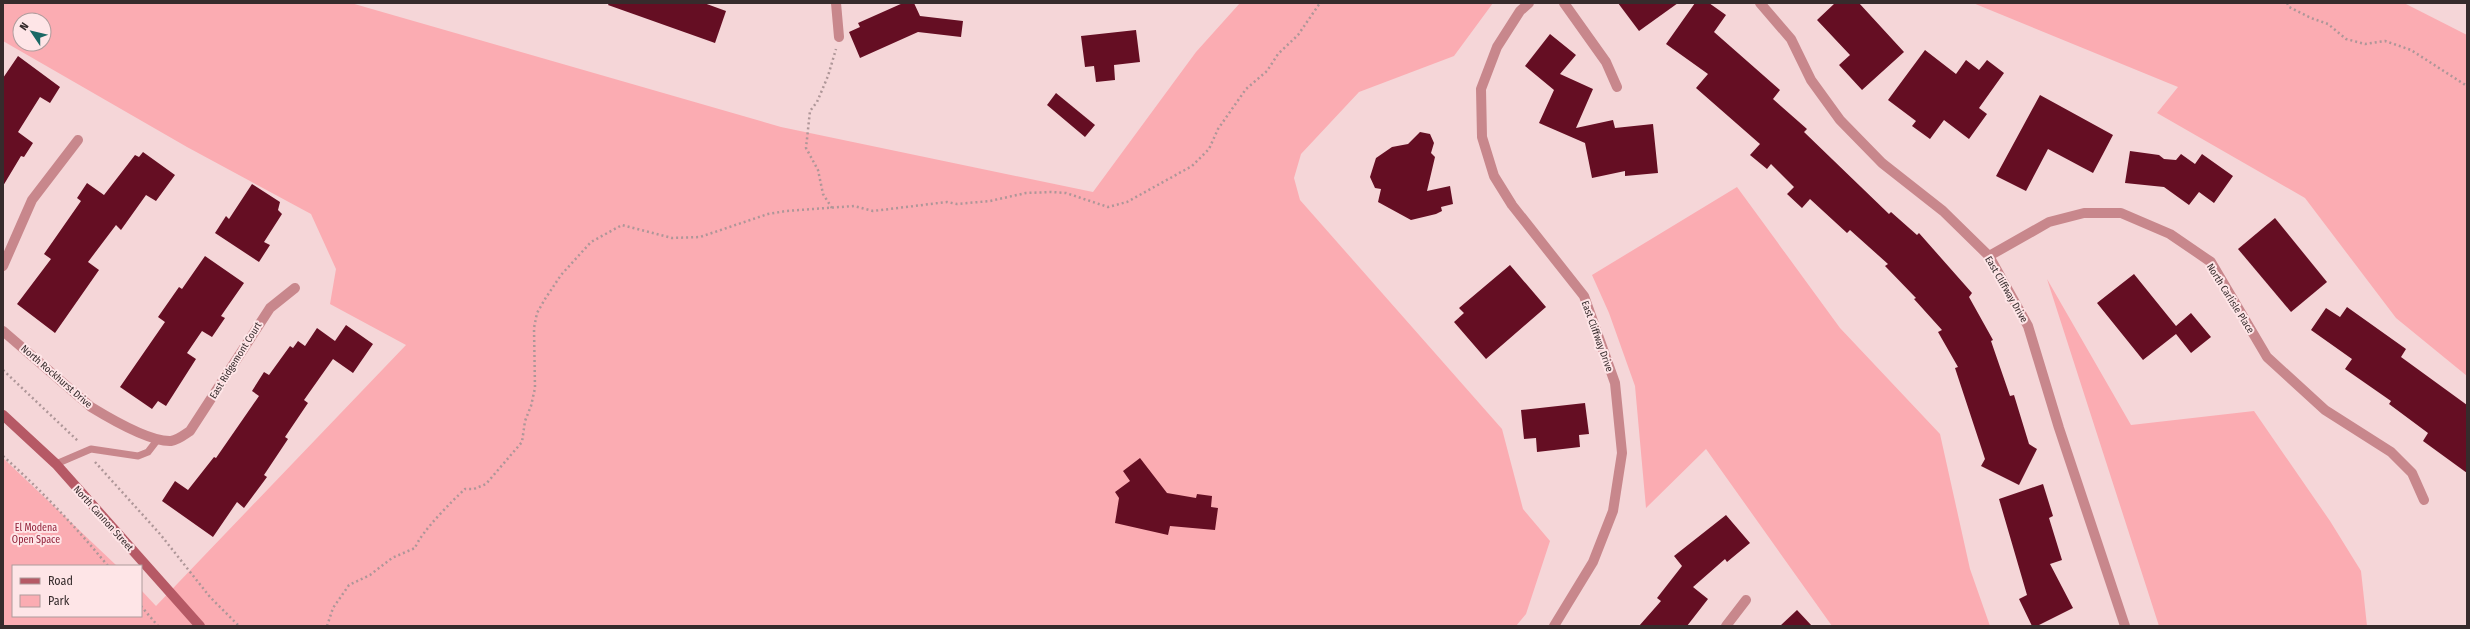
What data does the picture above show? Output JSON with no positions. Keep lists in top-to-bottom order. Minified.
{"streets":{"main road":["North Cannon Street"],"street":["East Cliffway Drive","North Carlisle Place","East Ridgemont Court","North Rockhurst Drive"]},"crossings":[["East Cliffway Drive","North Carlisle Place"],["East Ridgemont Court","North Rockhurst Drive"]],"parks":["El Modena Open Space"],"legend":["Road","Park"],"north":"top left"}
